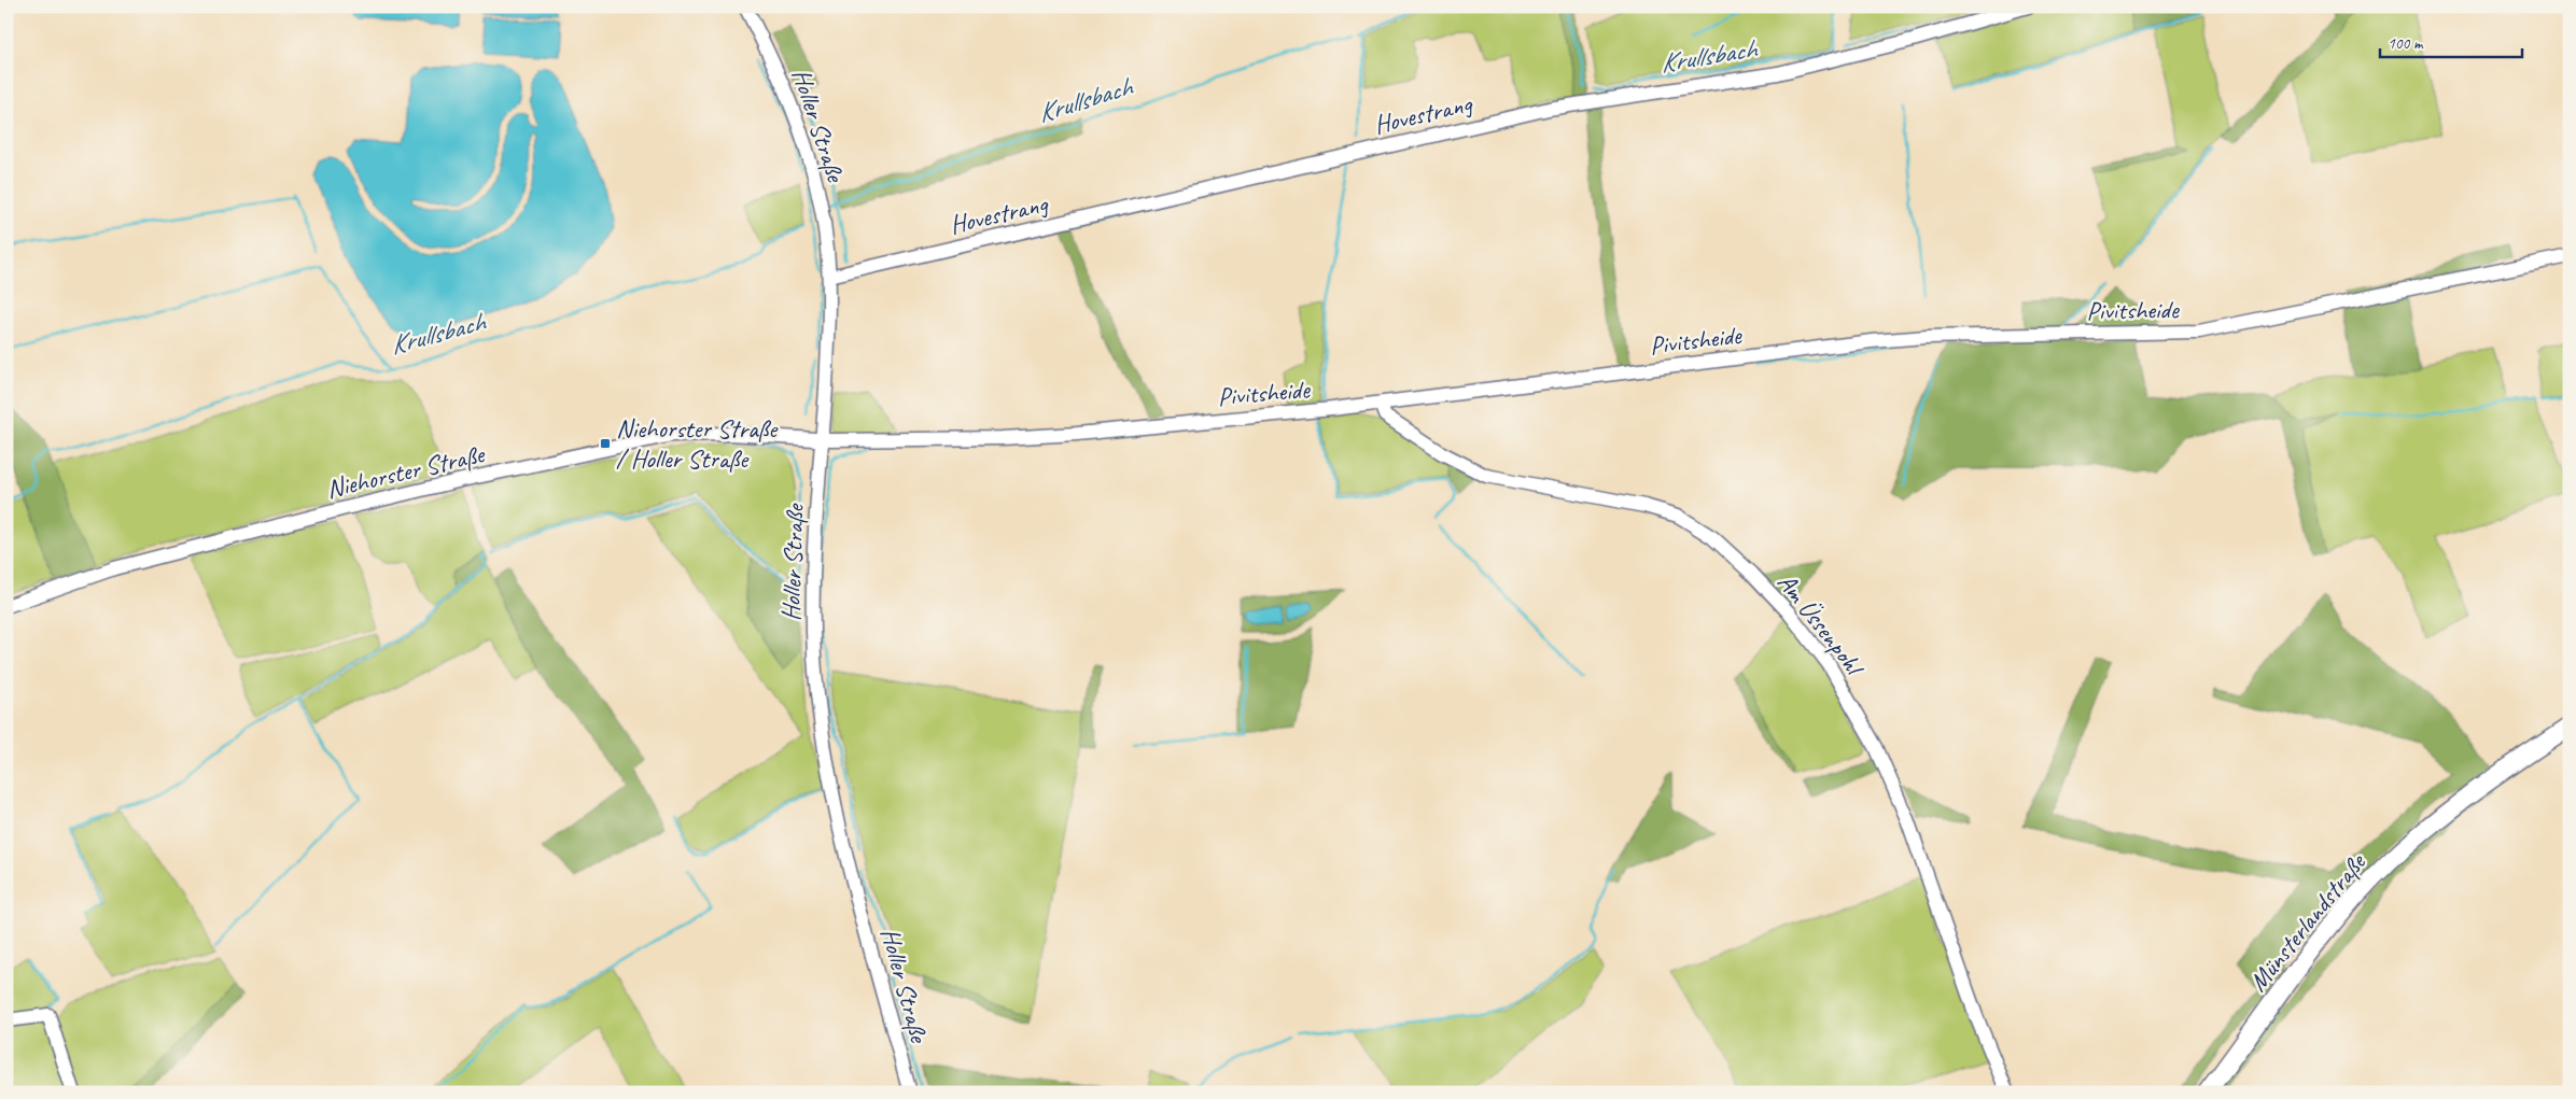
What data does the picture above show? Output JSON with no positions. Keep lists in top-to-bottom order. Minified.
{"streets":{"main road":["Münsterlandstraße"],"street":["Hovestrang","Holler Straße","Pivitsheide","Niehorster Straße","Am Üssenpohl"]},"crossings":[["Hovestrang","Holler Straße"],["Holler Straße","Pivitsheide"],["Holler Straße","Niehorster Straße"],["Pivitsheide","Niehorster Straße"],["Pivitsheide","Am Üssenpohl"]],"water":["Krullsbach"],"places":{"transit":["Niehorster Straße / Holler Straße"]},"scale_bar":"100 m"}
